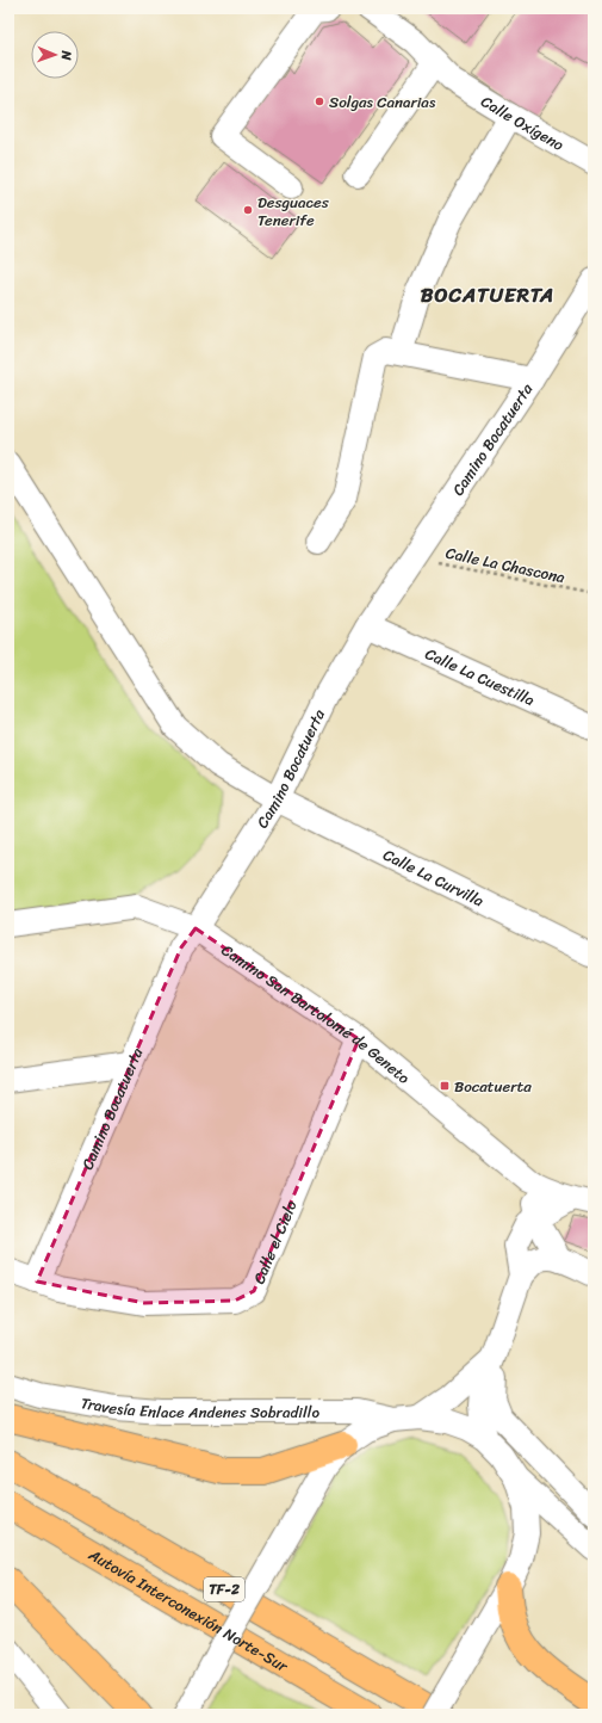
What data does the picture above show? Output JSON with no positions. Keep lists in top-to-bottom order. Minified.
{"streets":{"highway":["TF-2","Autovía Interconexión Norte-Sur"],"street":["Calle Oxígeno","Camino Bocatuerta","Calle La Cuestilla","Calle La Curvilla","Camino San Bartolomé de Geneto","Calle el Cielo","Travesía Enlace Andenes Sobradillo"],"path":["Calle La Chascona"]},"crossings":[["Camino Bocatuerta","Calle La Chascona"],["Camino Bocatuerta","Calle La Cuestilla"],["Camino Bocatuerta","Calle La Curvilla"],["Camino Bocatuerta","Camino San Bartolomé de Geneto"],["Camino Bocatuerta","Calle el Cielo"],["Camino San Bartolomé de Geneto","Calle el Cielo"]],"districts":["BOCATUERTA"],"places":{"other":["Solgas Canarias","Desguaces Tenerife"],"transit":["Bocatuerta"]},"north":"right"}
